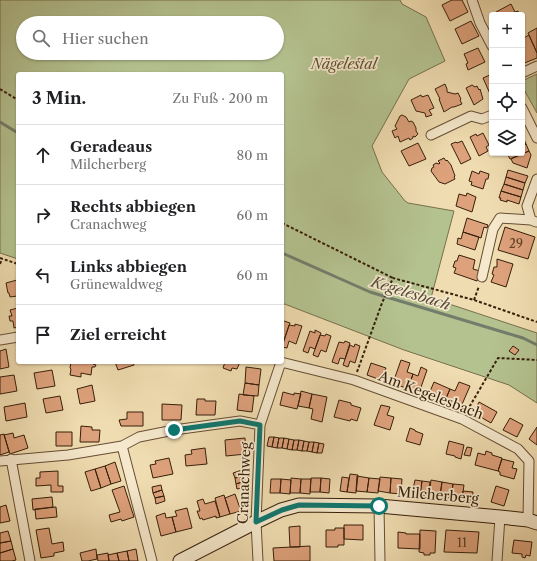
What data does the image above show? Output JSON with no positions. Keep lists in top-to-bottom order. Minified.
{"streets":{"street":["Am Kegelesbach","Cranachweg","Milcherberg"]},"crossings":[["Am Kegelesbach","Milcherberg"],["Cranachweg","Milcherberg"]],"water":["Kegelesbach"],"parks":["Nägelestal"],"house_numbers":["29","11"],"page":{"map_buttons":["+","−"],"search":"Hier suchen","heading":["3 Min.","Zu Fuß · 200 m"],"list":[["Geradeaus","Milcherberg","80 m"],["Rechts abbiegen","Cranachweg","60 m"],["Links abbiegen","Grünewaldweg","60 m"],"Ziel erreicht"]}}
